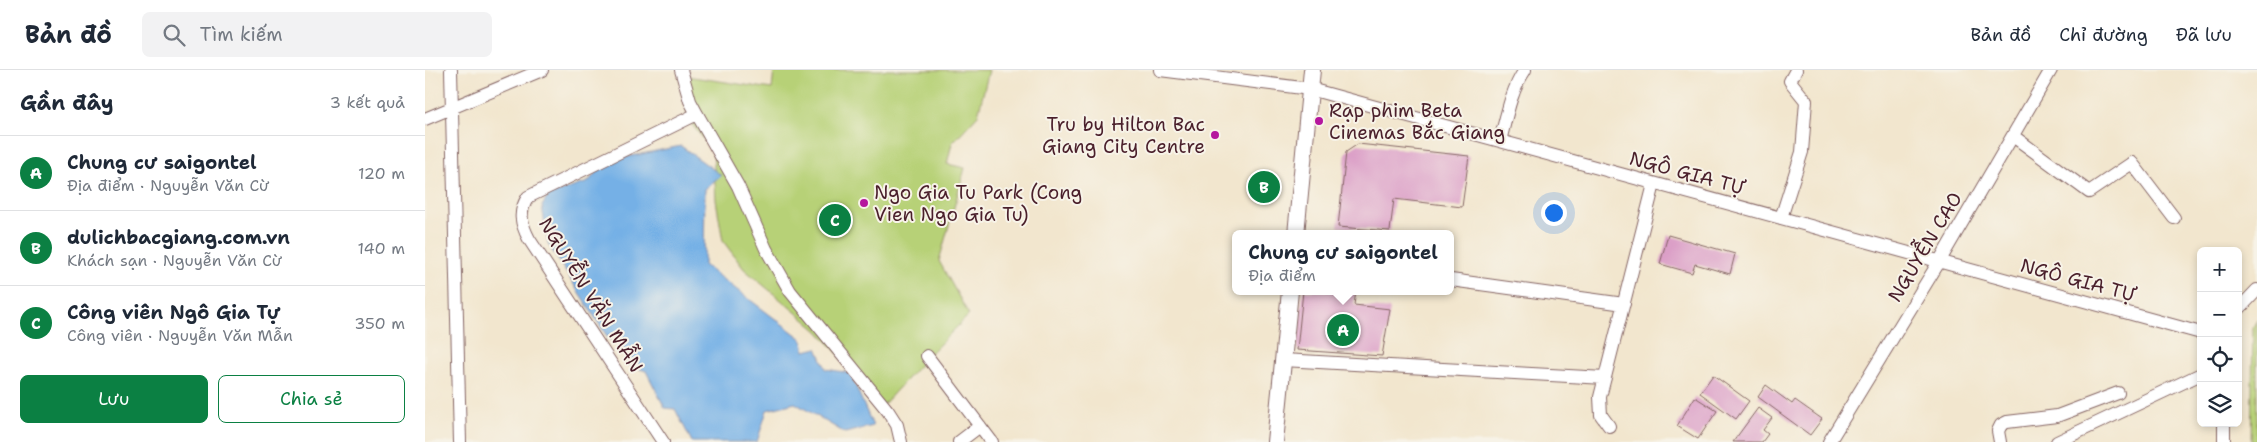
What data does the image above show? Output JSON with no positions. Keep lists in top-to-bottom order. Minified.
{"streets":{"street":["NGÔ GIA TỰ","NGUYỄN CAO","NGUYỄN VĂN MẪN"]},"crossings":[["NGÔ GIA TỰ","NGUYỄN CAO"]],"places":["Rạp phim Beta Cinemas Bắc Giang","Tru by Hilton Bac Giang City Centre","Ngo Gia Tu Park (Cong Vien Ngo Gia Tu)"],"page":{"header":"Bản đồ","search":"Tìm kiếm","nav":["Bản đồ","Chỉ đường","Đã lưu"],"heading":["Gần đây","3 kết quả"],"list":[{"mark":"A","name":"Chung cư saigontel","note":"Địa điểm · Nguyễn Văn Cừ","value":"120 m"},{"mark":"B","name":"dulichbacgiang.com.vn","note":"Khách sạn · Nguyễn Văn Cừ","value":"140 m"},{"mark":"C","name":"Công viên Ngô Gia Tự","note":"Công viên · Nguyễn Văn Mẫn","value":"350 m"}],"pins":["B","C","A"],"popup":["Chung cư saigontel","Địa điểm"],"map_buttons":["+","−"],"buttons":["Lưu","Chia sẻ"]}}
